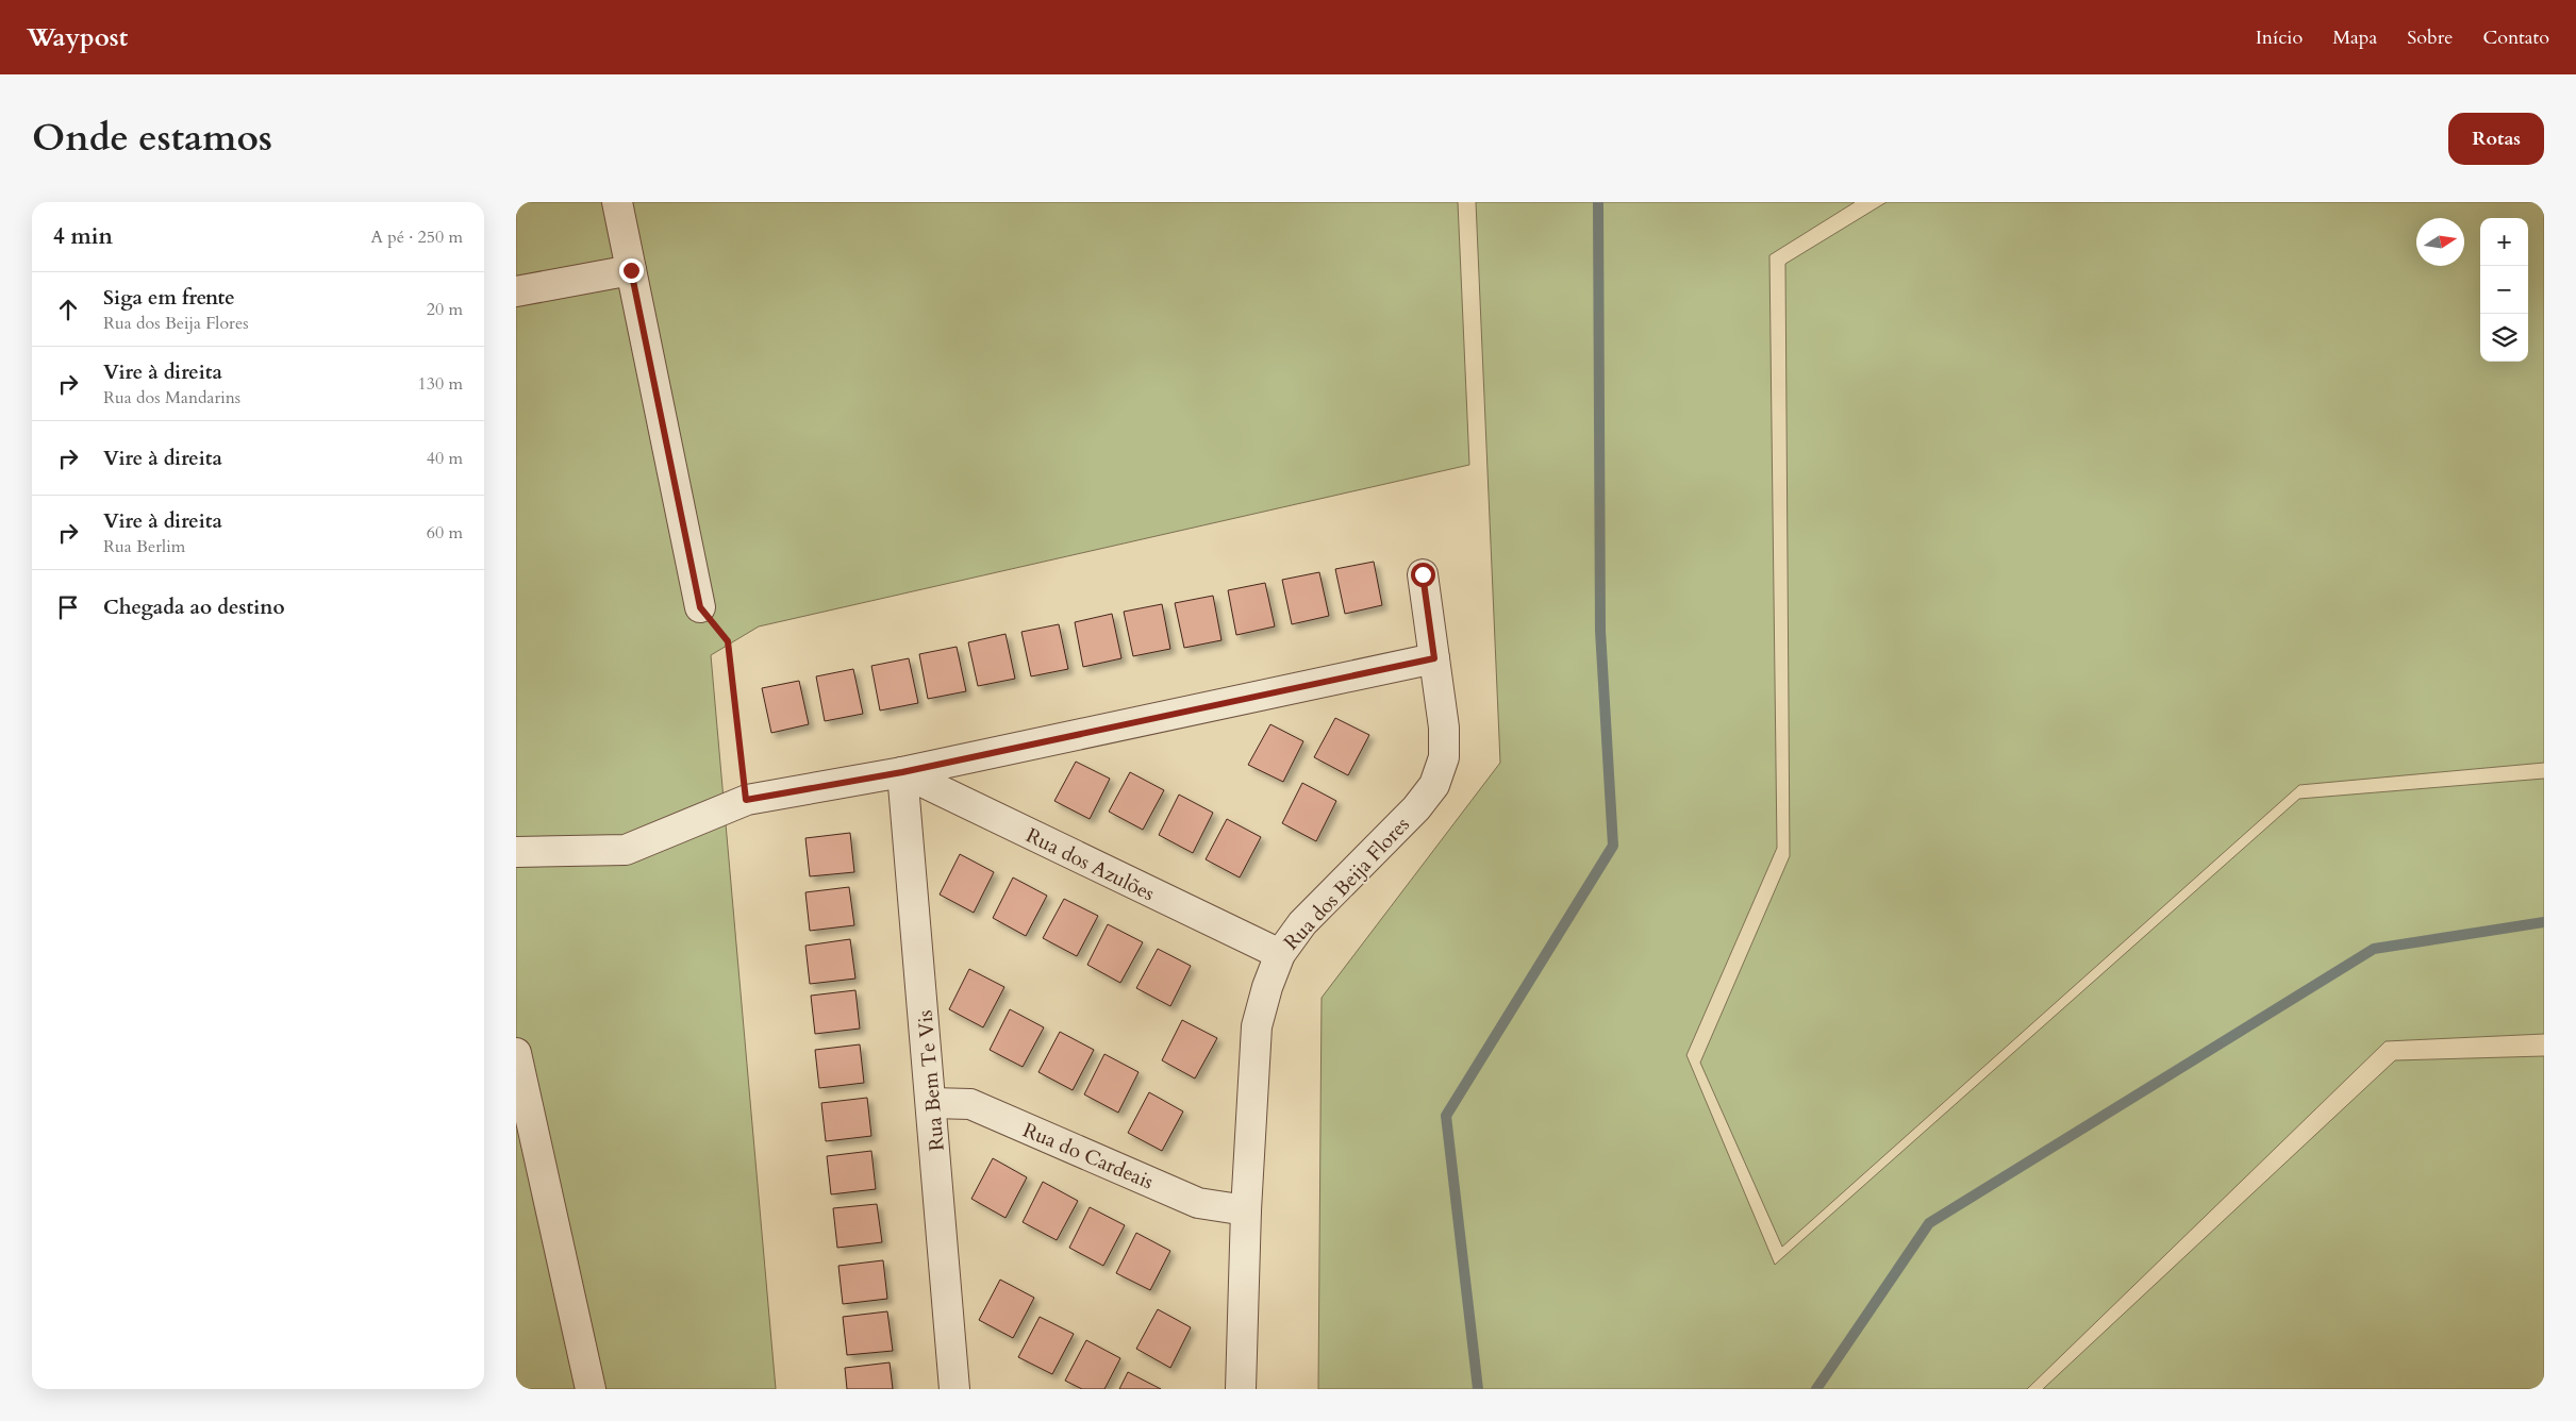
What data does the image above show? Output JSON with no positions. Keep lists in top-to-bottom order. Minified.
{"streets":{"street":["Rua dos Azulões","Rua dos Beija Flores","Rua Bem Te Vis","Rua do Cardeais"]},"crossings":[["Rua dos Azulões","Rua dos Beija Flores"],["Rua dos Azulões","Rua Bem Te Vis"],["Rua dos Beija Flores","Rua do Cardeais"],["Rua Bem Te Vis","Rua do Cardeais"]],"north":"right","page":{"header":"Waypost","nav":["Início","Mapa","Sobre","Contato"],"title":"Onde estamos","buttons":"Rotas","heading":["4 min","A pé · 250 m"],"map_buttons":["+","−"],"list":[["Siga em frente","Rua dos Beija Flores","20 m"],["Vire à direita","Rua dos Mandarins","130 m"],["Vire à direita","40 m"],["Vire à direita","Rua Berlim","60 m"],"Chegada ao destino"]}}
